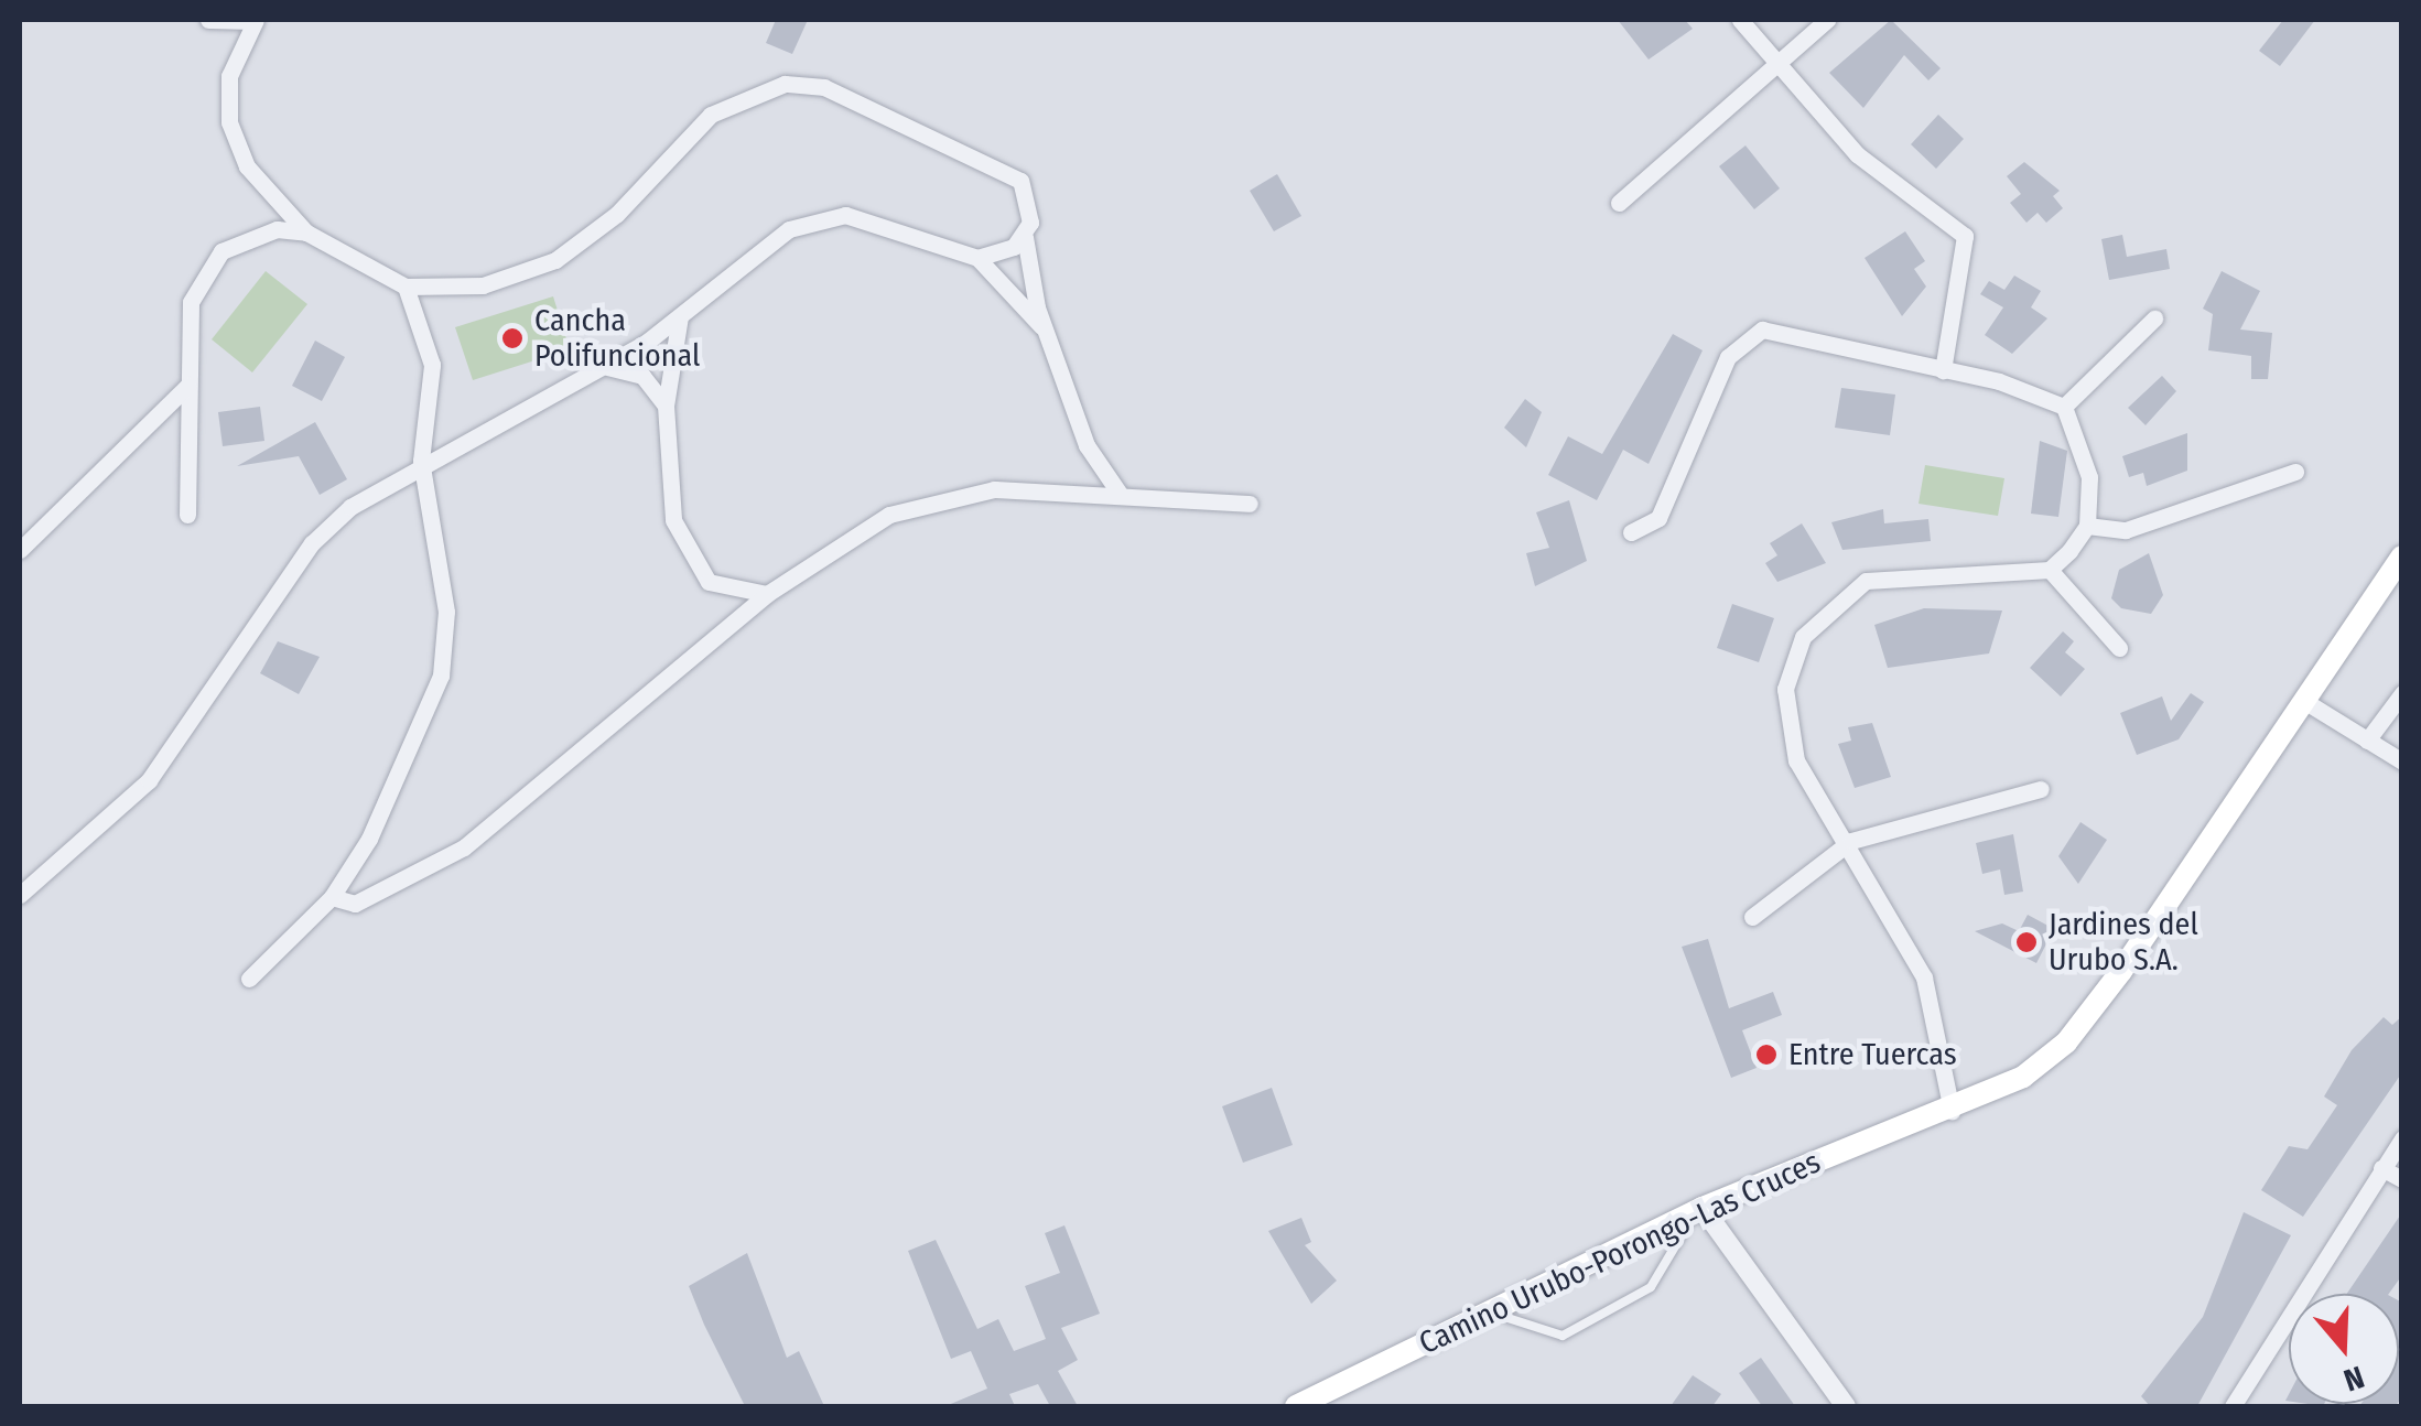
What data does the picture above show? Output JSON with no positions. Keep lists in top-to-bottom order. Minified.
{"streets":{"main road":["Camino Urubo-Porongo-Las Cruces"]},"places":["Cancha Polifuncional","Jardines del Urubo S.A.","Entre Tuercas"],"north":"bottom"}
